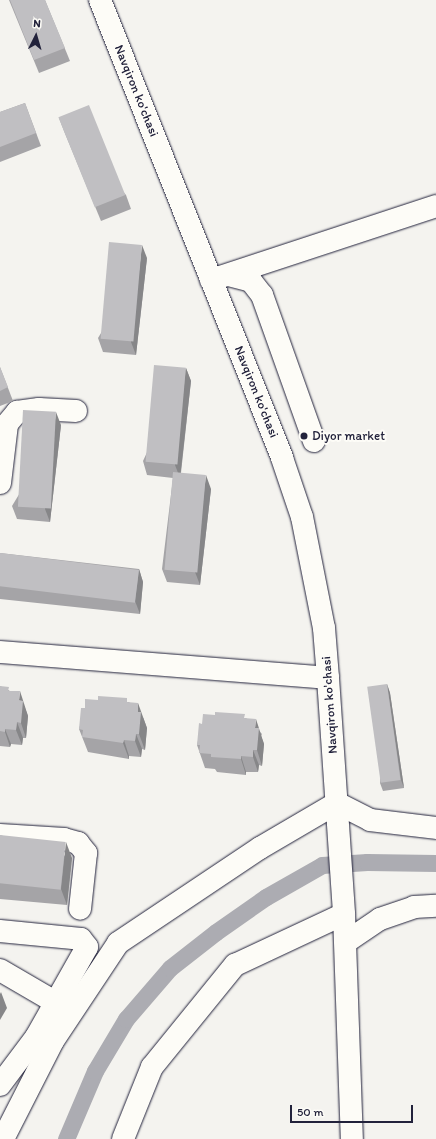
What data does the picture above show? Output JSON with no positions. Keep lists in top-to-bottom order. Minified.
{"streets":{"main road":["Navqiron ko'chasi"]},"places":["Diyor market"],"scale_bar":"50 m","north":"top"}
